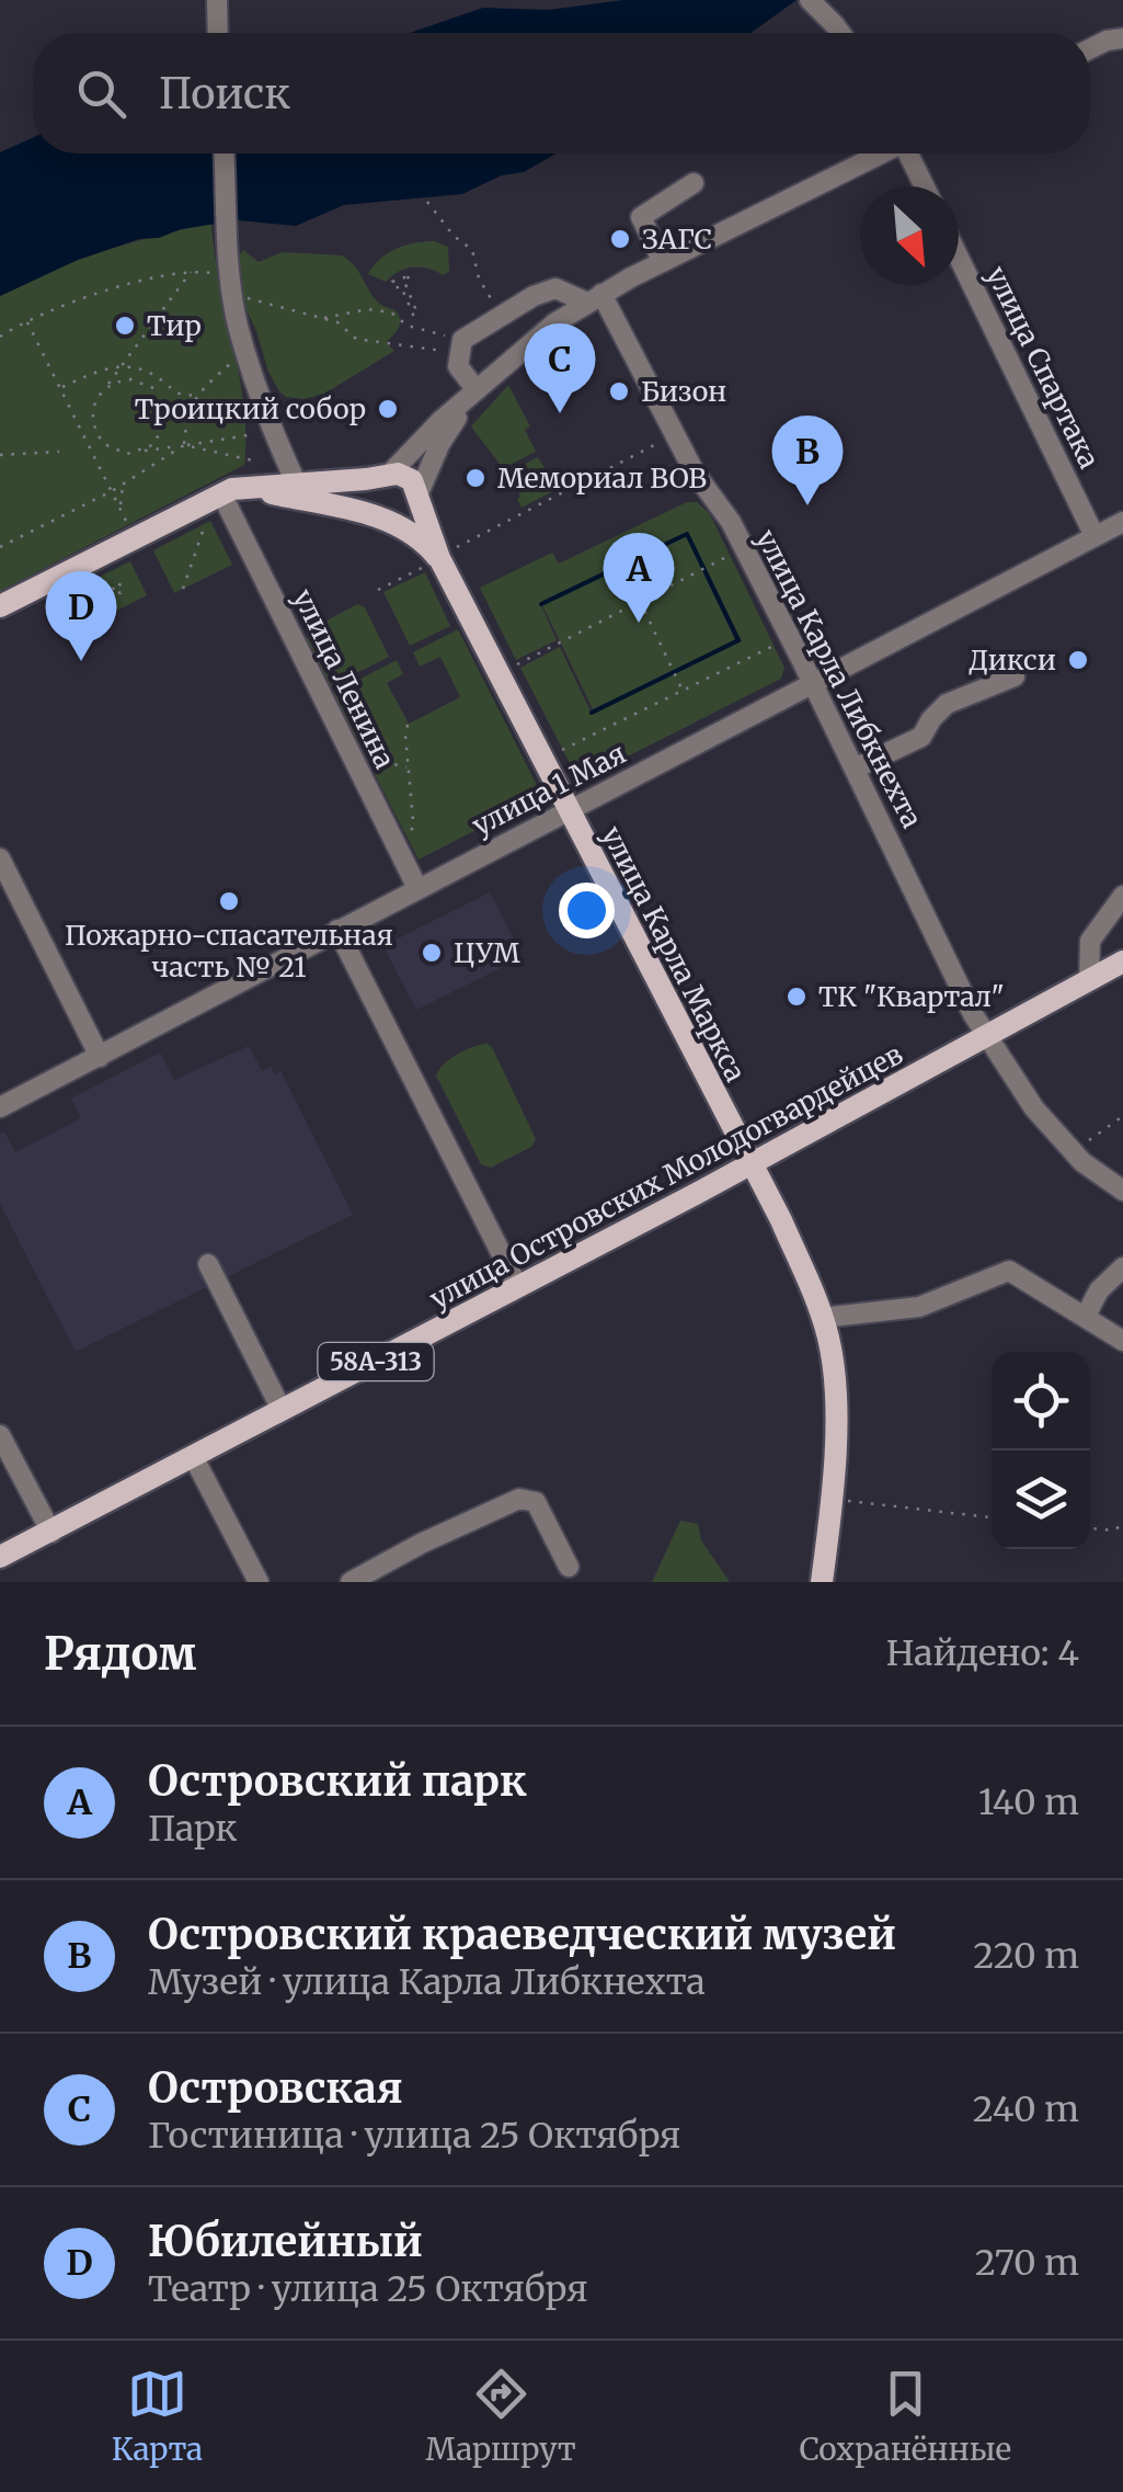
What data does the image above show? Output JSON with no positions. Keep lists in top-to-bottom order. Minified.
{"streets":{"main road":["улица Карла Маркса","улица Островских Молодогвардейцев","58А-313"],"street":["улица Спартака","улица Ленина","улица Карла Либкнехта","улица 1 Мая"]},"crossings":[["улица Спартака","улица 1 Мая"],["улица Ленина","улица 1 Мая"],["улица Карла Либкнехта","улица 1 Мая"],["улица Карла Либкнехта","улица Островских Молодогвардейцев"],["улица 1 Мая","улица Карла Маркса"],["улица Карла Маркса","улица Островских Молодогвардейцев"]],"places":["ЗАГС","Тир","Бизон","Троицкий собор","Мемориал ВОВ","Дикси","Пожарно-спасательная часть № 21","ЦУМ","ТК \"Квартал\""],"north":"bottom right","page":{"search":"Поиск","pins":["C","B","A","D"],"heading":["Рядом","Найдено: 4"],"list":[{"mark":"A","name":"Островский парк","note":"Парк","value":"140 m"},{"mark":"B","name":"Островский краеведческий музей","note":"Музей · улица Карла Либкнехта","value":"220 m"},{"mark":"C","name":"Островская","note":"Гостиница · улица 25 Октября","value":"240 m"},{"mark":"D","name":"Юбилейный","note":"Театр · улица 25 Октября","value":"270 m"}],"nav":["Карта","Маршрут","Сохранённые"]}}
